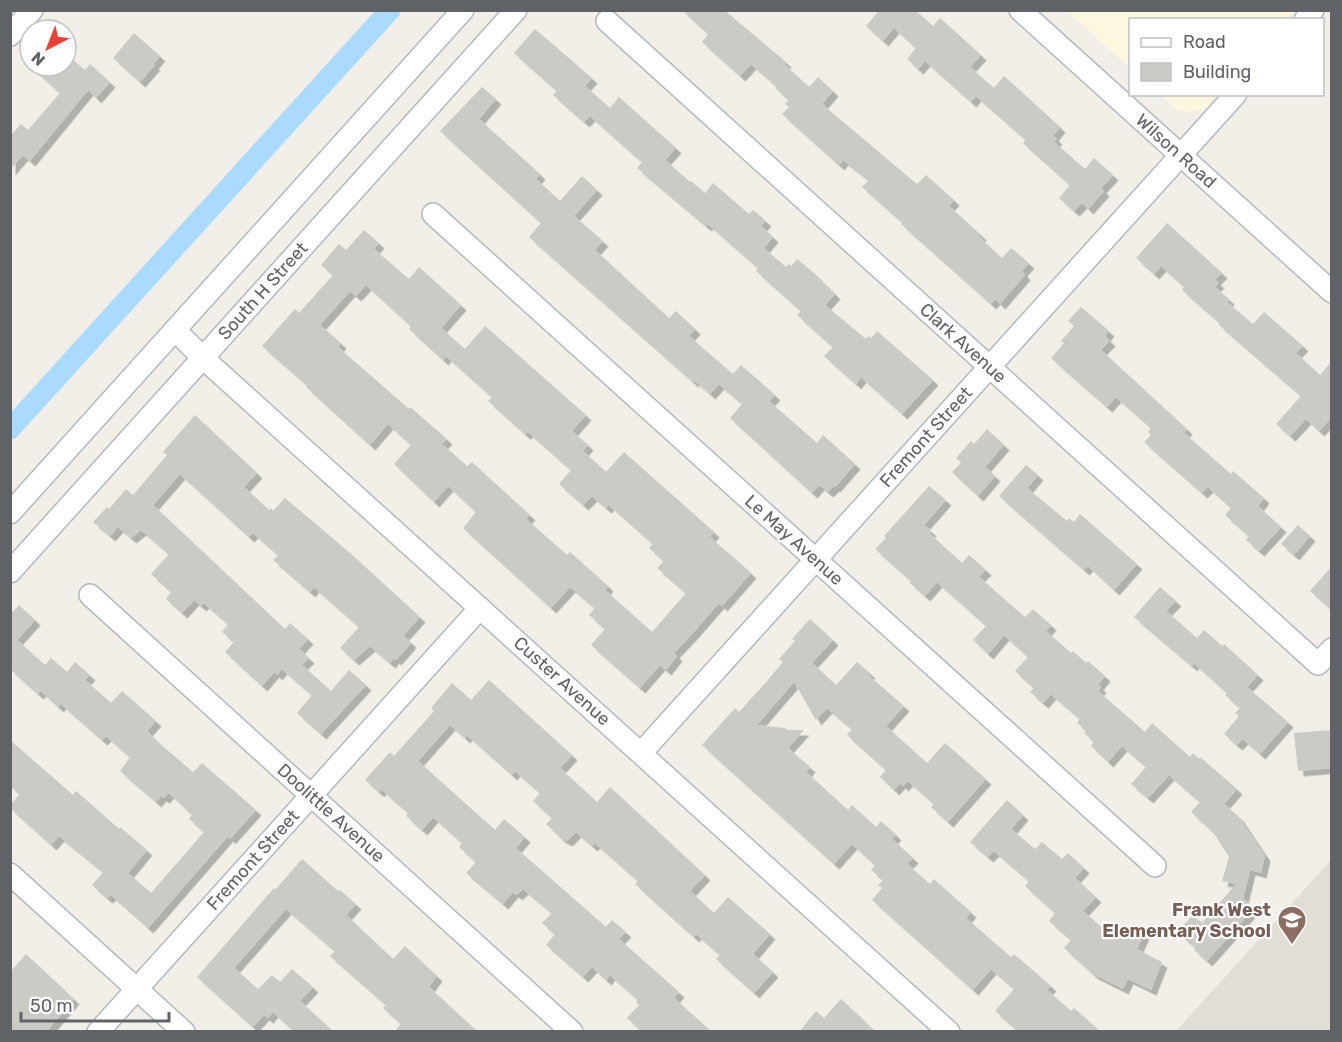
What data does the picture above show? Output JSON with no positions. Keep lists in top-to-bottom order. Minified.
{"streets":{"street":["Wilson Road","South H Street","Clark Avenue","Fremont Street","Le May Avenue","Custer Avenue","Doolittle Avenue"]},"crossings":[["Wilson Road","Fremont Street"],["South H Street","Custer Avenue"],["Clark Avenue","Fremont Street"],["Fremont Street","Le May Avenue"],["Fremont Street","Custer Avenue"],["Fremont Street","Doolittle Avenue"]],"places":{"school or university":["Frank West Elementary School"]},"legend":["Road","Building"],"scale_bar":"50 m","north":"bottom left"}
